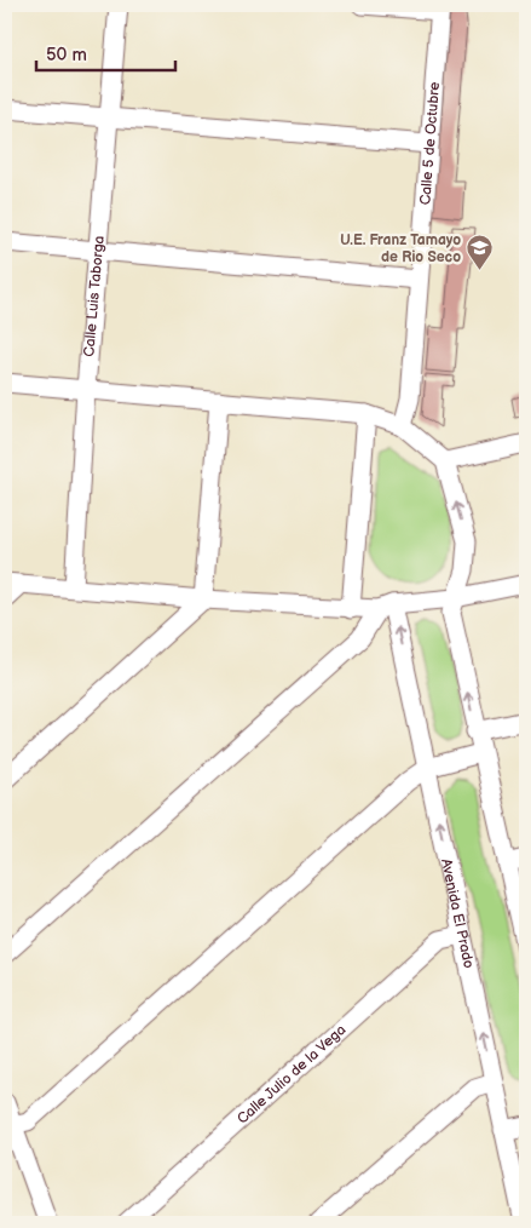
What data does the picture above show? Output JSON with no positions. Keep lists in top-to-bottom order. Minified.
{"streets":{"street":["Calle 5 de Octubre","Calle Luis Taborga","Avenida El Prado","Calle Julio de la Vega"]},"crossings":[["Avenida El Prado","Calle Julio de la Vega"]],"places":{"school or university":["U.E. Franz Tamayo de Rio Seco"]},"scale_bar":"50 m"}
